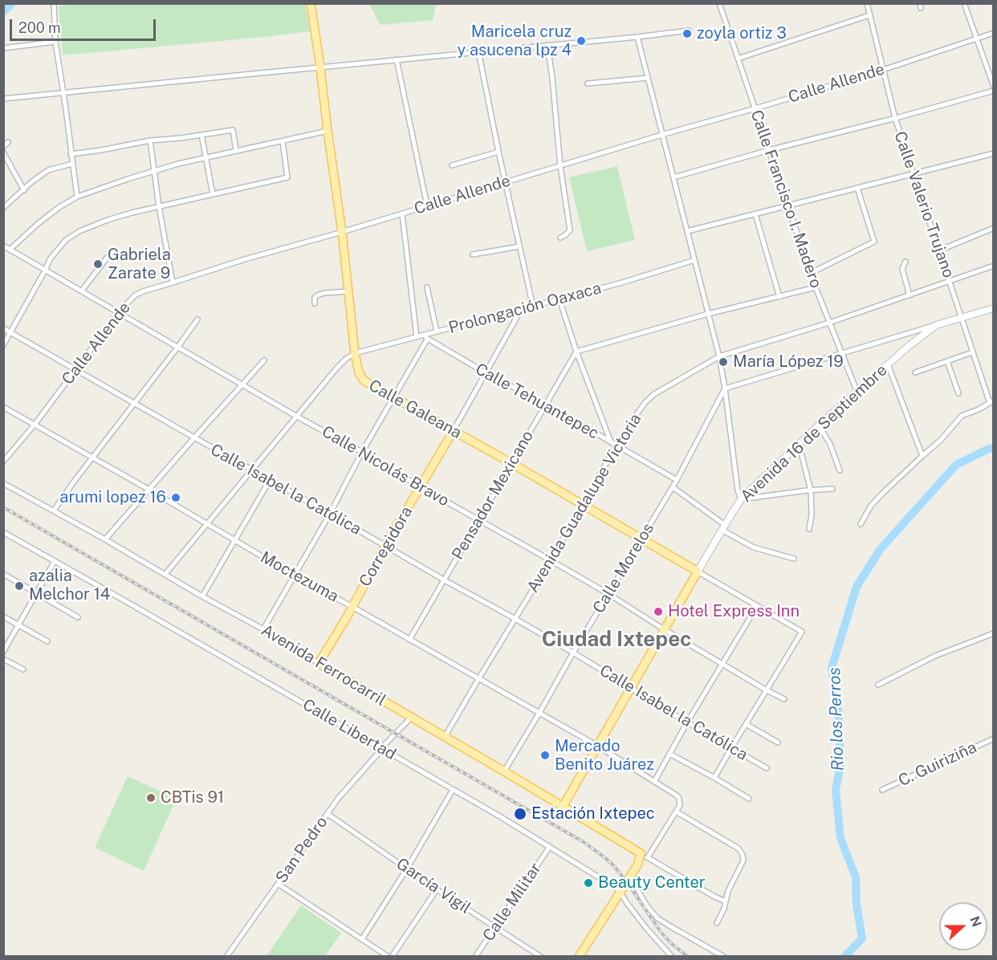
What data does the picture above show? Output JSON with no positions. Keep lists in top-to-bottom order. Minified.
{"streets":{"main road":["Calle Galeana","Avenida 16 de Septiembre","Corregidora","Avenida Ferrocarril"],"street":["Calle Allende","Calle Francisco I. Madero","Calle Valerio Trujano","Prolongación Oaxaca","Calle Tehuantepec","Calle Nicolás Bravo","Calle Isabel la Católica","Pensador Mexicano","Avenida Guadalupe Victoria","Calle Morelos","Moctezuma","Calle Libertad","C. Guiriziña","San Pedro","García Vigil","Calle Militar"]},"crossings":[["Calle Allende","Calle Francisco I. Madero"],["Calle Allende","Calle Valerio Trujano"],["Calle Allende","Calle Galeana"],["Calle Allende","Calle Nicolás Bravo"],["Calle Allende","Calle Isabel la Católica"],["Calle Allende","Moctezuma"],["Calle Francisco I. Madero","Avenida 16 de Septiembre"],["Calle Francisco I. Madero","Avenida Guadalupe Victoria"],["Calle Valerio Trujano","Avenida 16 de Septiembre"],["Calle Valerio Trujano","Avenida Guadalupe Victoria"],["Prolongación Oaxaca","Calle Tehuantepec"],["Prolongación Oaxaca","Calle Galeana"],["Calle Tehuantepec","Pensador Mexicano"],["Calle Tehuantepec","Avenida Guadalupe Victoria"],["Calle Tehuantepec","Calle Morelos"],["Calle Galeana","Avenida 16 de Septiembre"],["Calle Galeana","Pensador Mexicano"],["Calle Galeana","Avenida Guadalupe Victoria"],["Calle Galeana","Corregidora"],["Calle Galeana","Calle Morelos"],["Avenida 16 de Septiembre","Calle Nicolás Bravo"],["Avenida 16 de Septiembre","Calle Isabel la Católica"],["Avenida 16 de Septiembre","Moctezuma"],["Avenida 16 de Septiembre","Avenida Ferrocarril"],["Calle Nicolás Bravo","Pensador Mexicano"],["Calle Nicolás Bravo","Avenida Guadalupe Victoria"],["Calle Nicolás Bravo","Corregidora"],["Calle Nicolás Bravo","Calle Morelos"],["Calle Isabel la Católica","Pensador Mexicano"],["Calle Isabel la Católica","Avenida Guadalupe Victoria"],["Calle Isabel la Católica","Corregidora"],["Calle Isabel la Católica","Calle Morelos"],["Pensador Mexicano","Moctezuma"],["Avenida Guadalupe Victoria","Moctezuma"],["Avenida Guadalupe Victoria","Avenida Ferrocarril"],["Corregidora","Moctezuma"],["Corregidora","Avenida Ferrocarril"],["Calle Morelos","Moctezuma"],["Calle Morelos","Avenida Ferrocarril"],["Avenida Ferrocarril","San Pedro"],["Calle Libertad","San Pedro"],["Calle Libertad","Calle Militar"],["San Pedro","García Vigil"],["García Vigil","Calle Militar"]],"districts":["Ciudad Ixtepec"],"water":["Rio los Perros"],"places":["zoyla ortiz 3","Maricela cruz y asucena lpz 4","Gabriela Zarate 9","María López 19","arumi lopez 16","azalia Melchor 14","Hotel Express Inn","Mercado Benito Juárez","CBTis 91","Estación Ixtepec","Beauty Center"],"scale_bar":"200 m","north":"right"}
